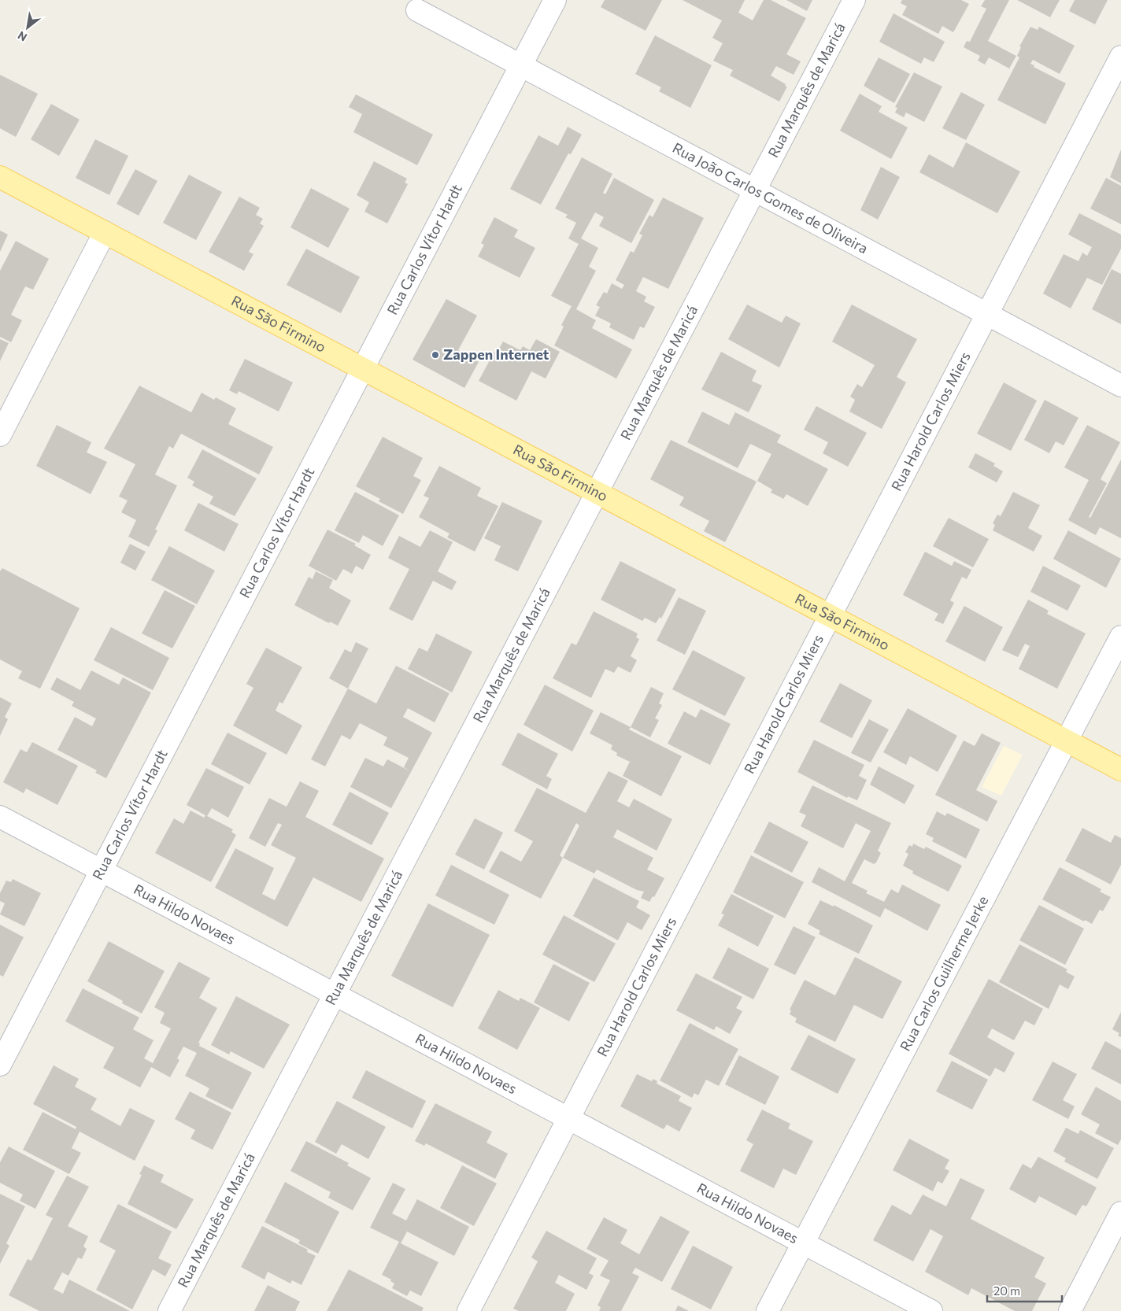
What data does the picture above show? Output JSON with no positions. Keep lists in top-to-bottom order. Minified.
{"streets":{"main road":["Rua São Firmino"],"street":["Rua Marquês de Maricá","Rua João Carlos Gomes de Oliveira","Rua Carlos Vítor Hardt","Rua Harold Carlos Miers","Rua Hildo Novaes","Rua Carlos Guilherme Jerke"]},"crossings":[["Rua Marquês de Maricá","Rua João Carlos Gomes de Oliveira"],["Rua Marquês de Maricá","Rua São Firmino"],["Rua Marquês de Maricá","Rua Hildo Novaes"],["Rua João Carlos Gomes de Oliveira","Rua Carlos Vítor Hardt"],["Rua João Carlos Gomes de Oliveira","Rua Harold Carlos Miers"],["Rua Carlos Vítor Hardt","Rua São Firmino"],["Rua Carlos Vítor Hardt","Rua Hildo Novaes"],["Rua São Firmino","Rua Harold Carlos Miers"],["Rua São Firmino","Rua Carlos Guilherme Jerke"],["Rua Harold Carlos Miers","Rua Hildo Novaes"],["Rua Hildo Novaes","Rua Carlos Guilherme Jerke"]],"places":["Zappen Internet"],"scale_bar":"20 m","north":"bottom left"}
